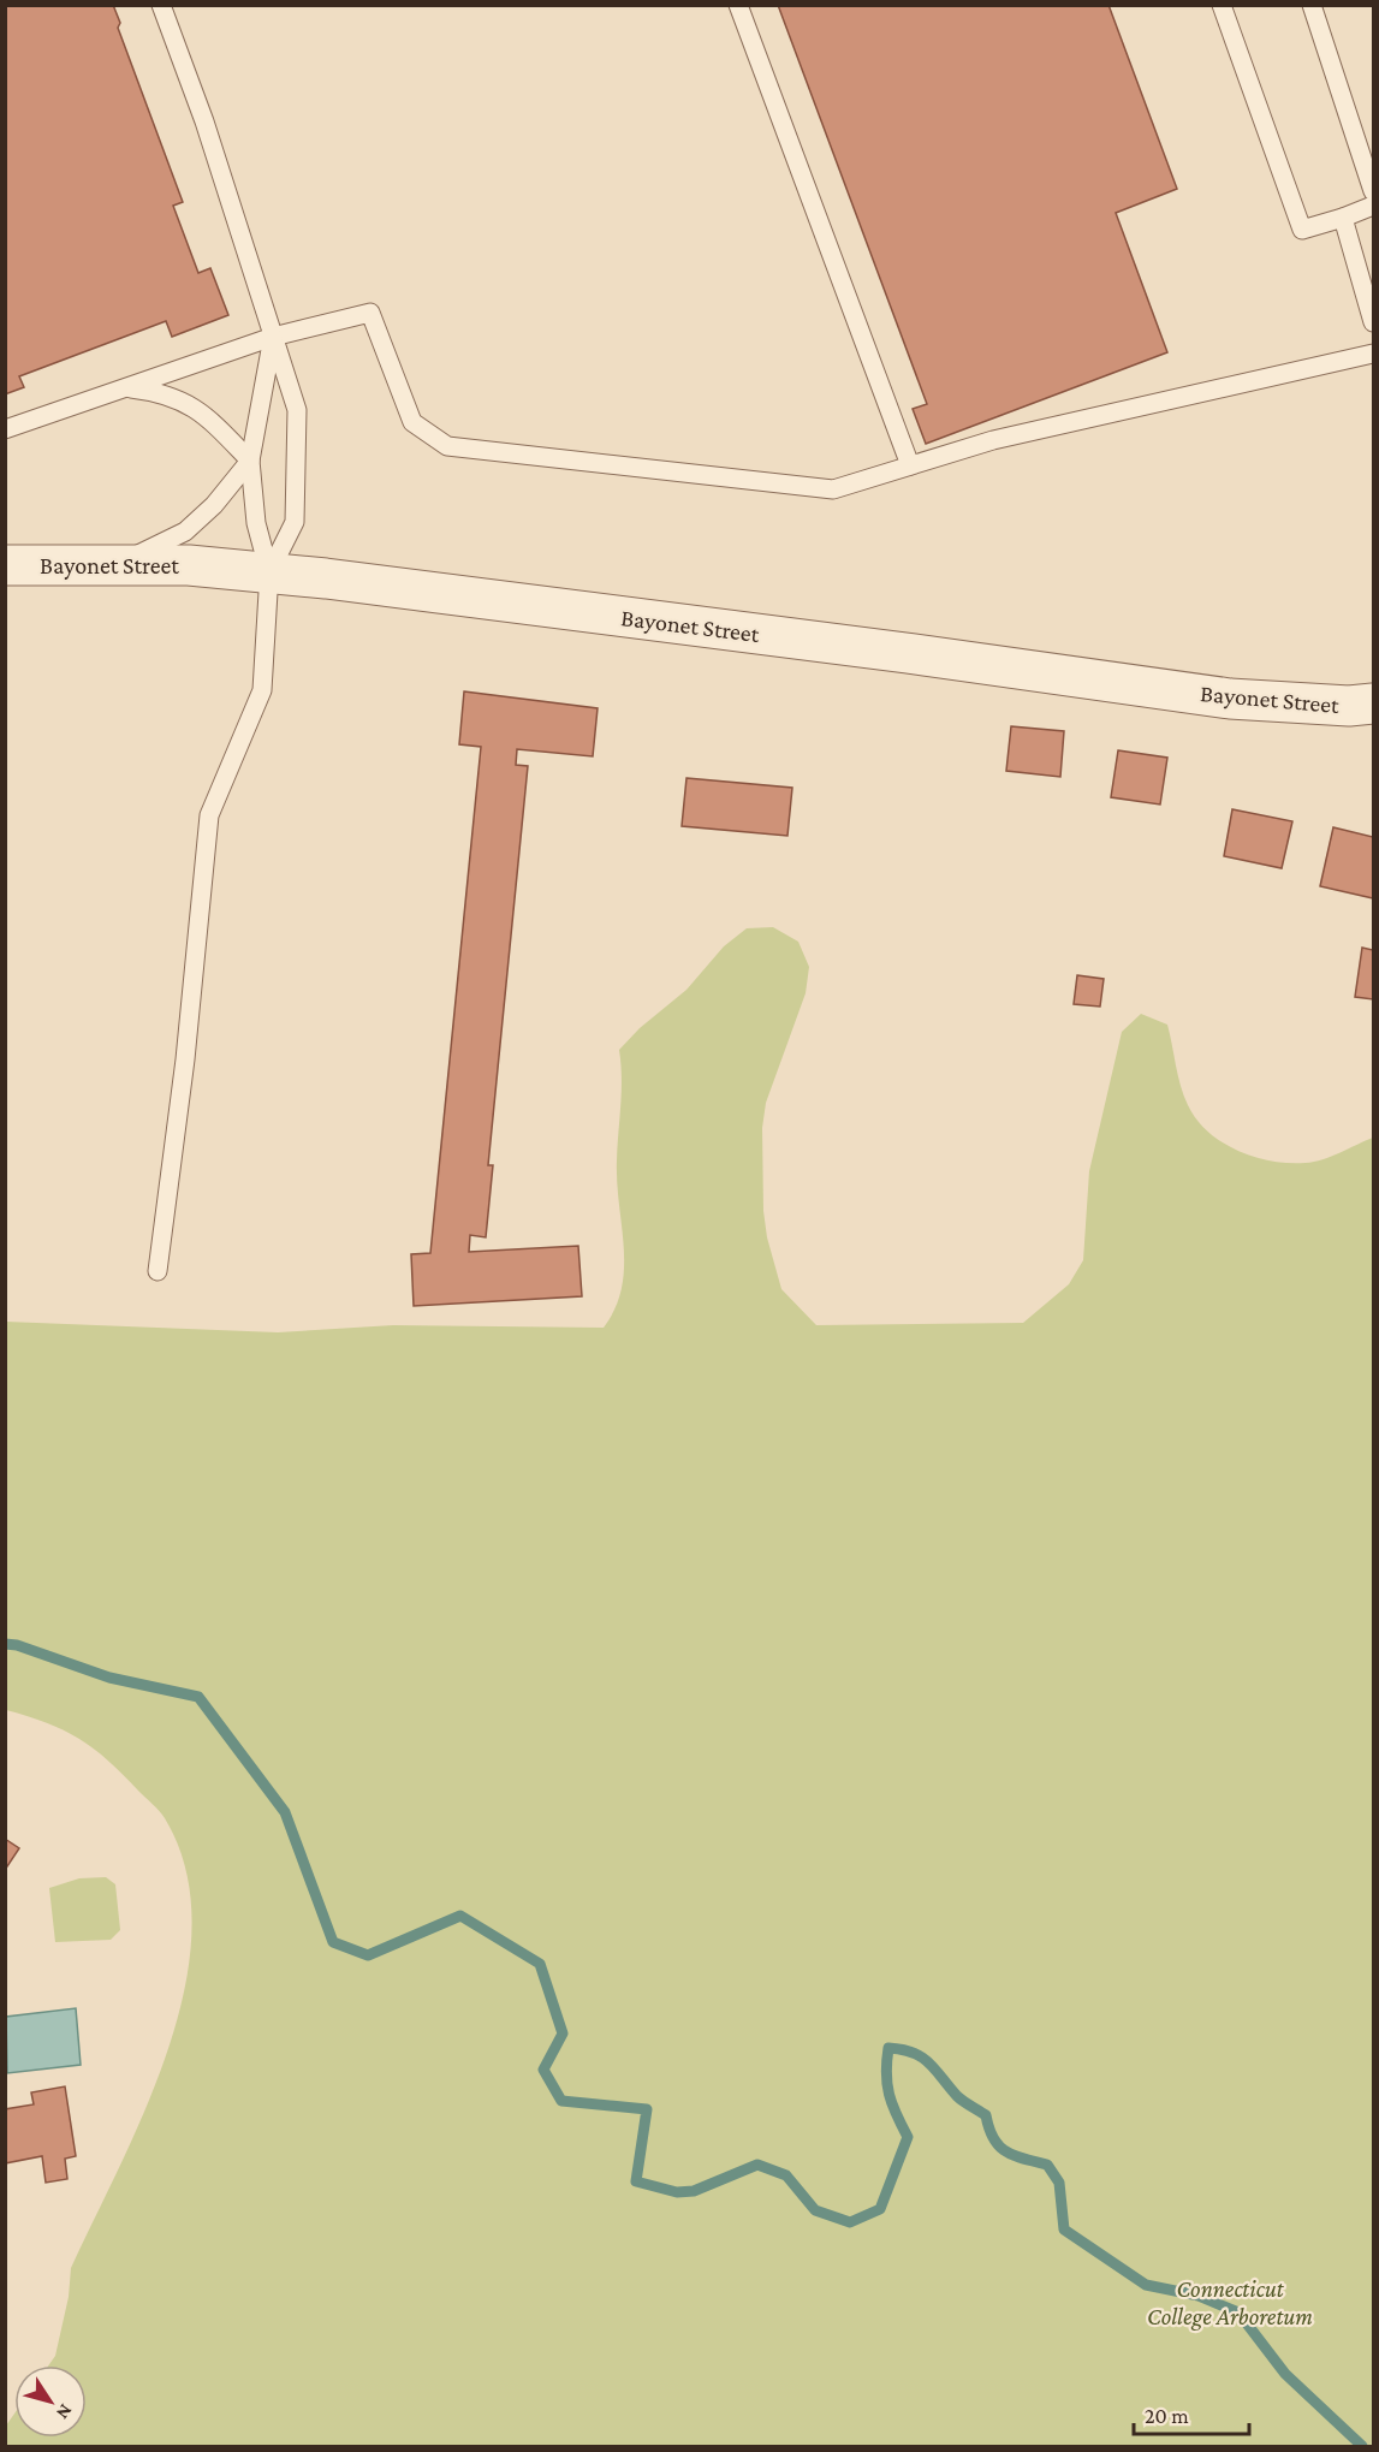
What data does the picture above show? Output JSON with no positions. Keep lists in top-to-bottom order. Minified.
{"streets":{"street":["Bayonet Street"]},"parks":["Connecticut College Arboretum"],"scale_bar":"20 m","north":"bottom right"}
